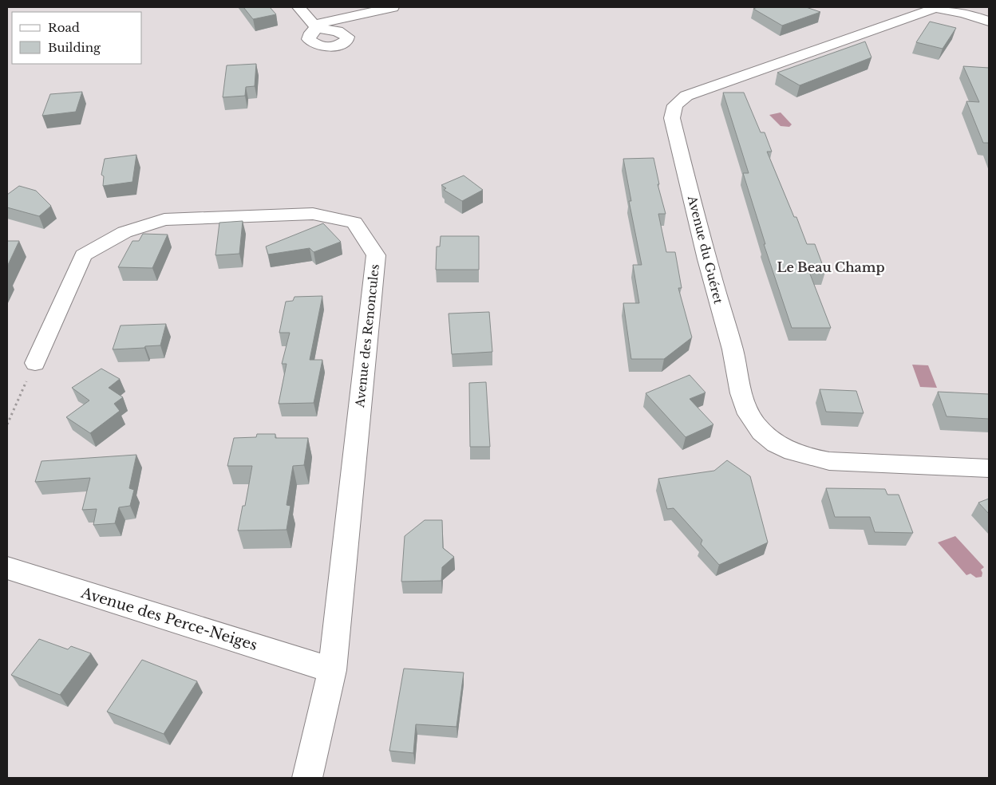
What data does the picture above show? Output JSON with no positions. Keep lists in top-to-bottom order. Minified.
{"streets":{"street":["Avenue du Guéret","Avenue des Renoncules","Avenue des Perce-Neiges"]},"crossings":[["Avenue des Renoncules","Avenue des Perce-Neiges"]],"districts":["Le Beau Champ"],"legend":["Road","Building"]}
